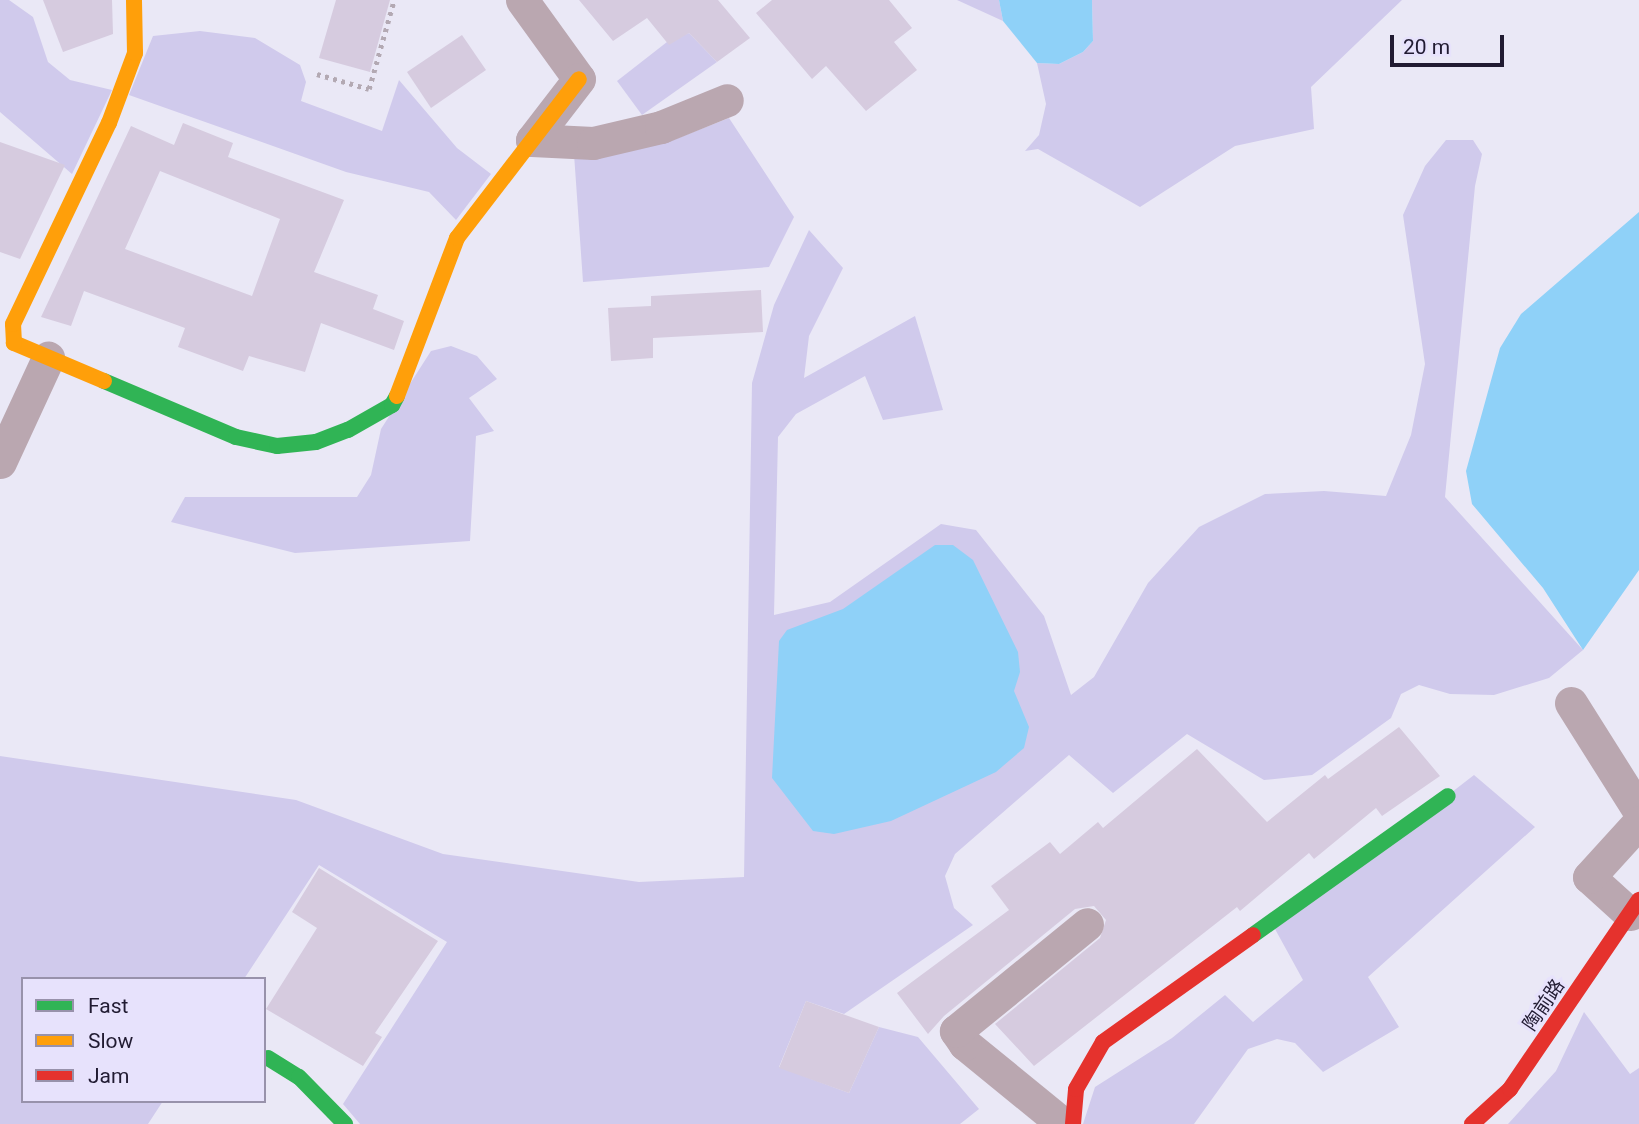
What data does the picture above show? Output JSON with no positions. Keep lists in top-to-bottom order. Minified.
{"streets":{"street":["陶前路"]},"legend":["Fast","Slow","Jam"],"scale_bar":"20 m"}
